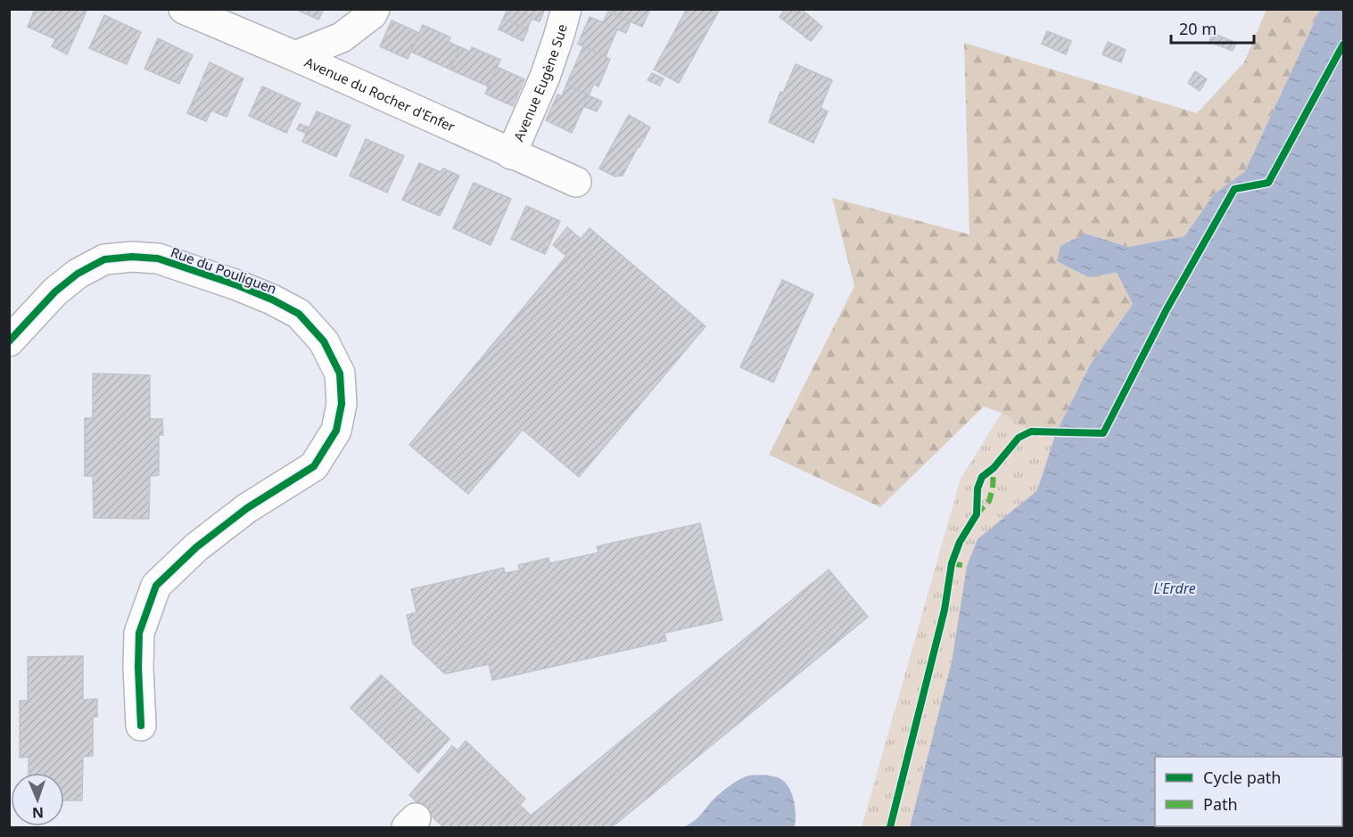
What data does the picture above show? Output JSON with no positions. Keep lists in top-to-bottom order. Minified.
{"streets":{"street":["Avenue Eugène Sue","Avenue du Rocher d'Enfer","Rue du Pouliguen"]},"crossings":[["Avenue Eugène Sue","Avenue du Rocher d'Enfer"]],"water":["L'Erdre"],"legend":["Cycle path","Path"],"scale_bar":"20 m","north":"bottom"}
